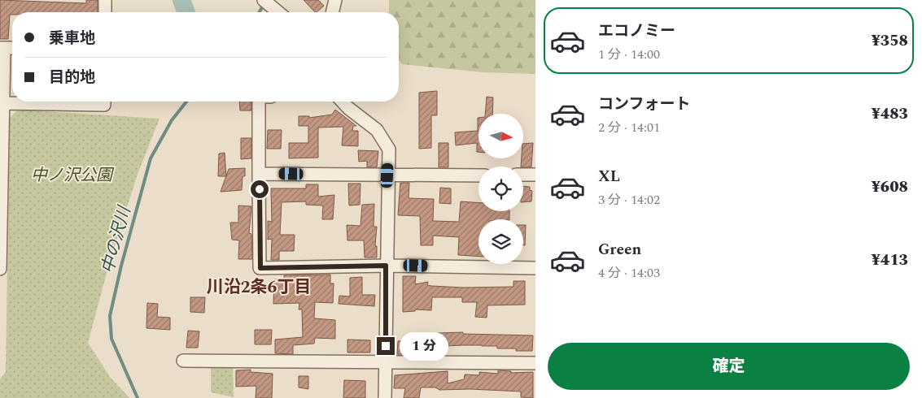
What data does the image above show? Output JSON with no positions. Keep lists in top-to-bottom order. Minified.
{"districts":["川沿2条6丁目"],"water":["中の沢川"],"parks":["中ノ沢公園"],"north":"right","page":{"list":[{"name":"エコノミー","note":"1 分 · 14:00","value":"¥358"},{"name":"コンフォート","note":"2 分 · 14:01","value":"¥483"},{"name":"XL","note":"3 分 · 14:02","value":"¥608"},{"name":"Green","note":"4 分 · 14:03","value":"¥413"}],"banner":["乗車地","目的地"],"bubble":"1 分","buttons":"確定"}}
